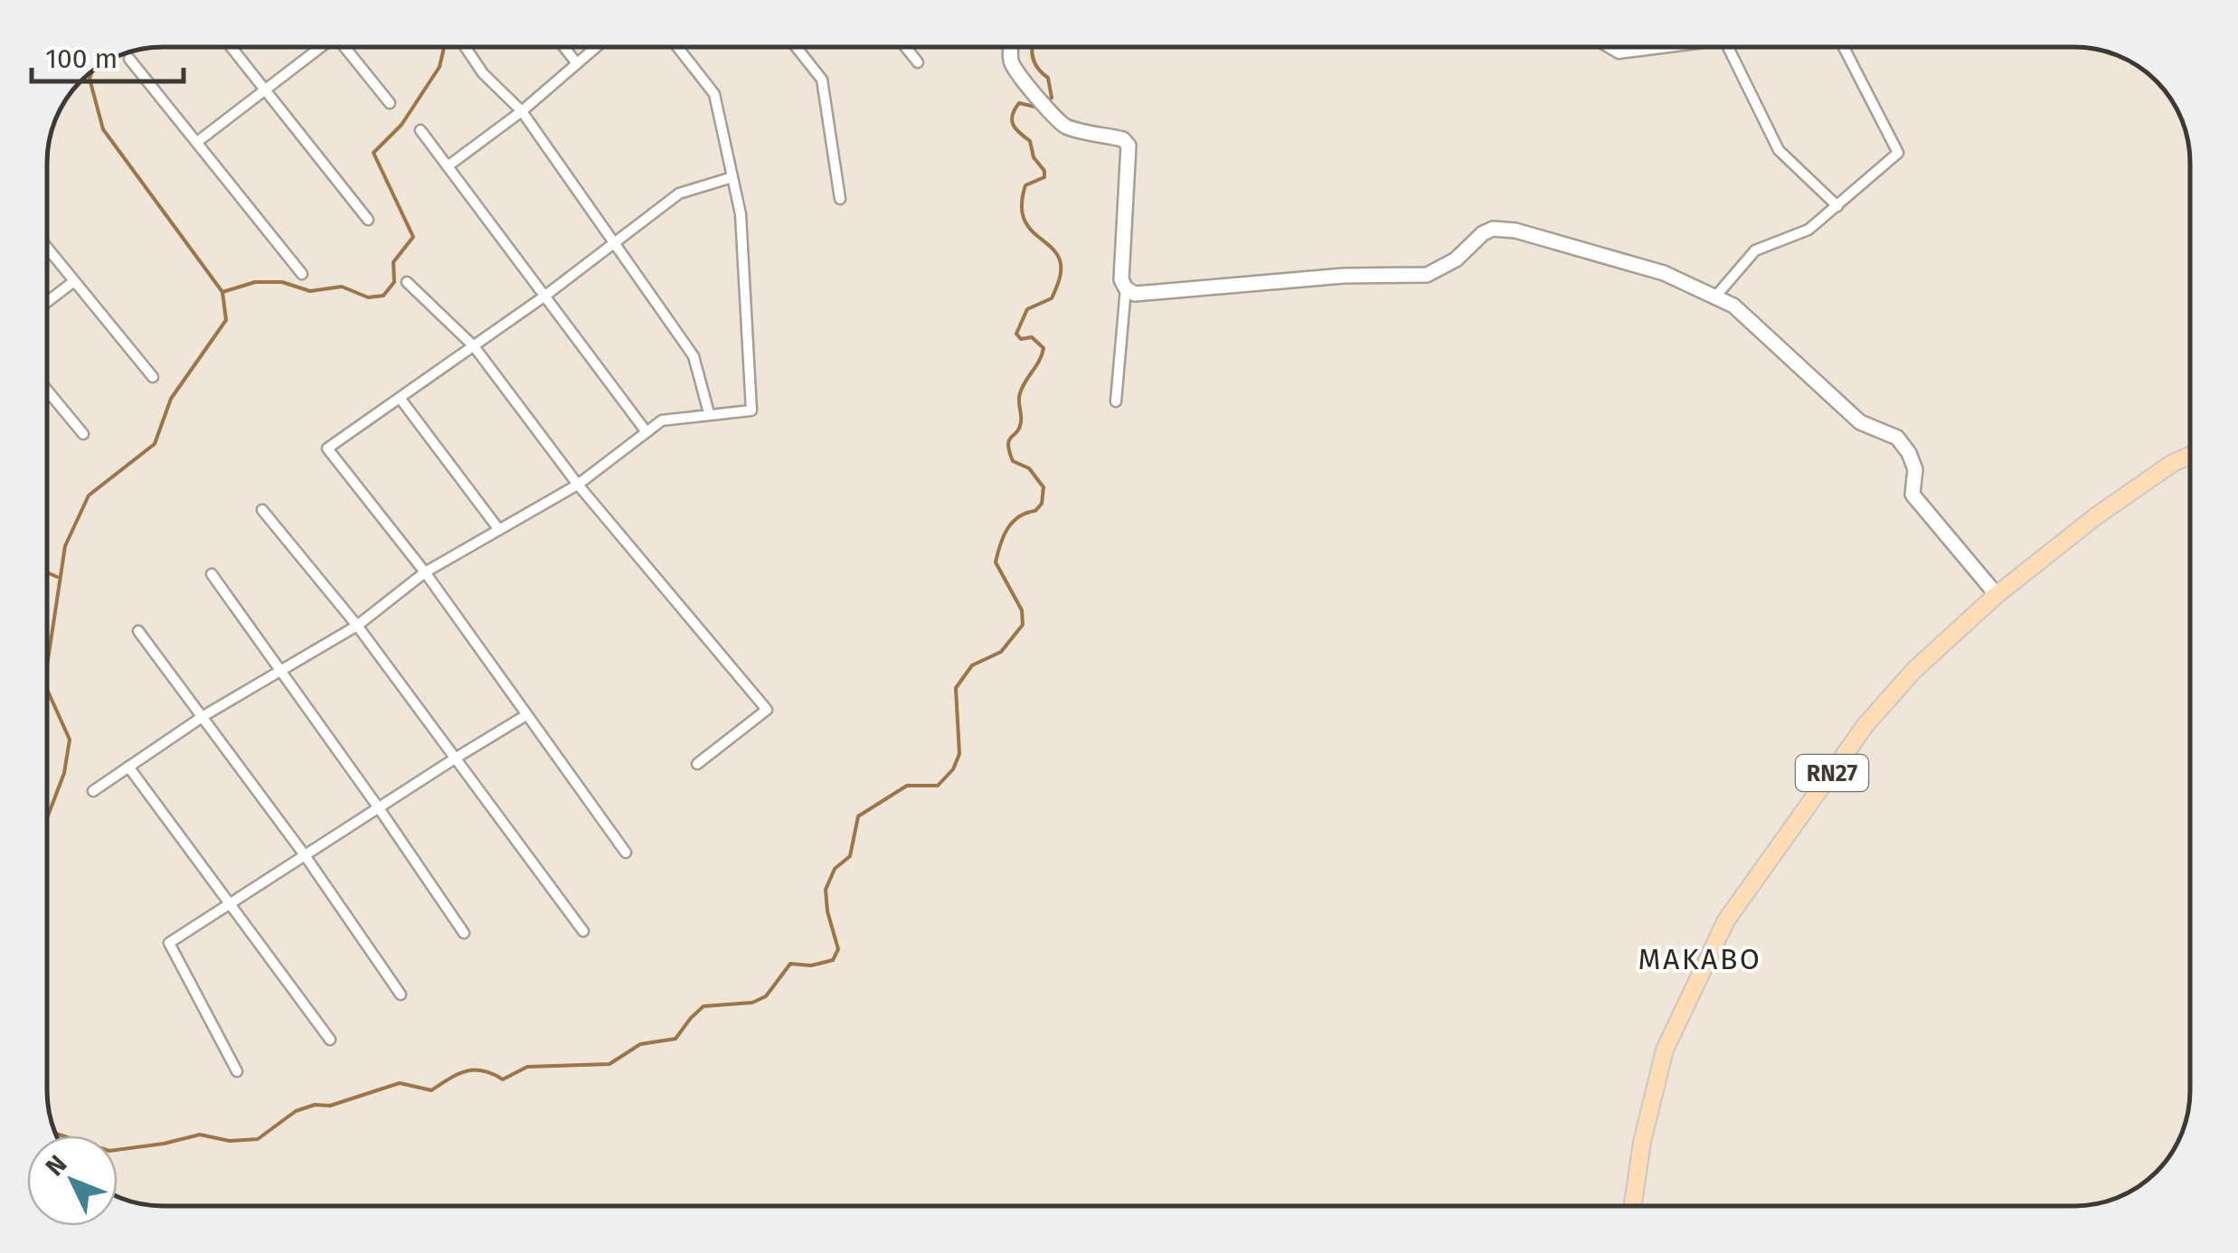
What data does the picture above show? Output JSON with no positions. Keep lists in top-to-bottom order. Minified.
{"streets":{"main road":["RN27"]},"districts":["MAKABO"],"scale_bar":"100 m","north":"top left"}
